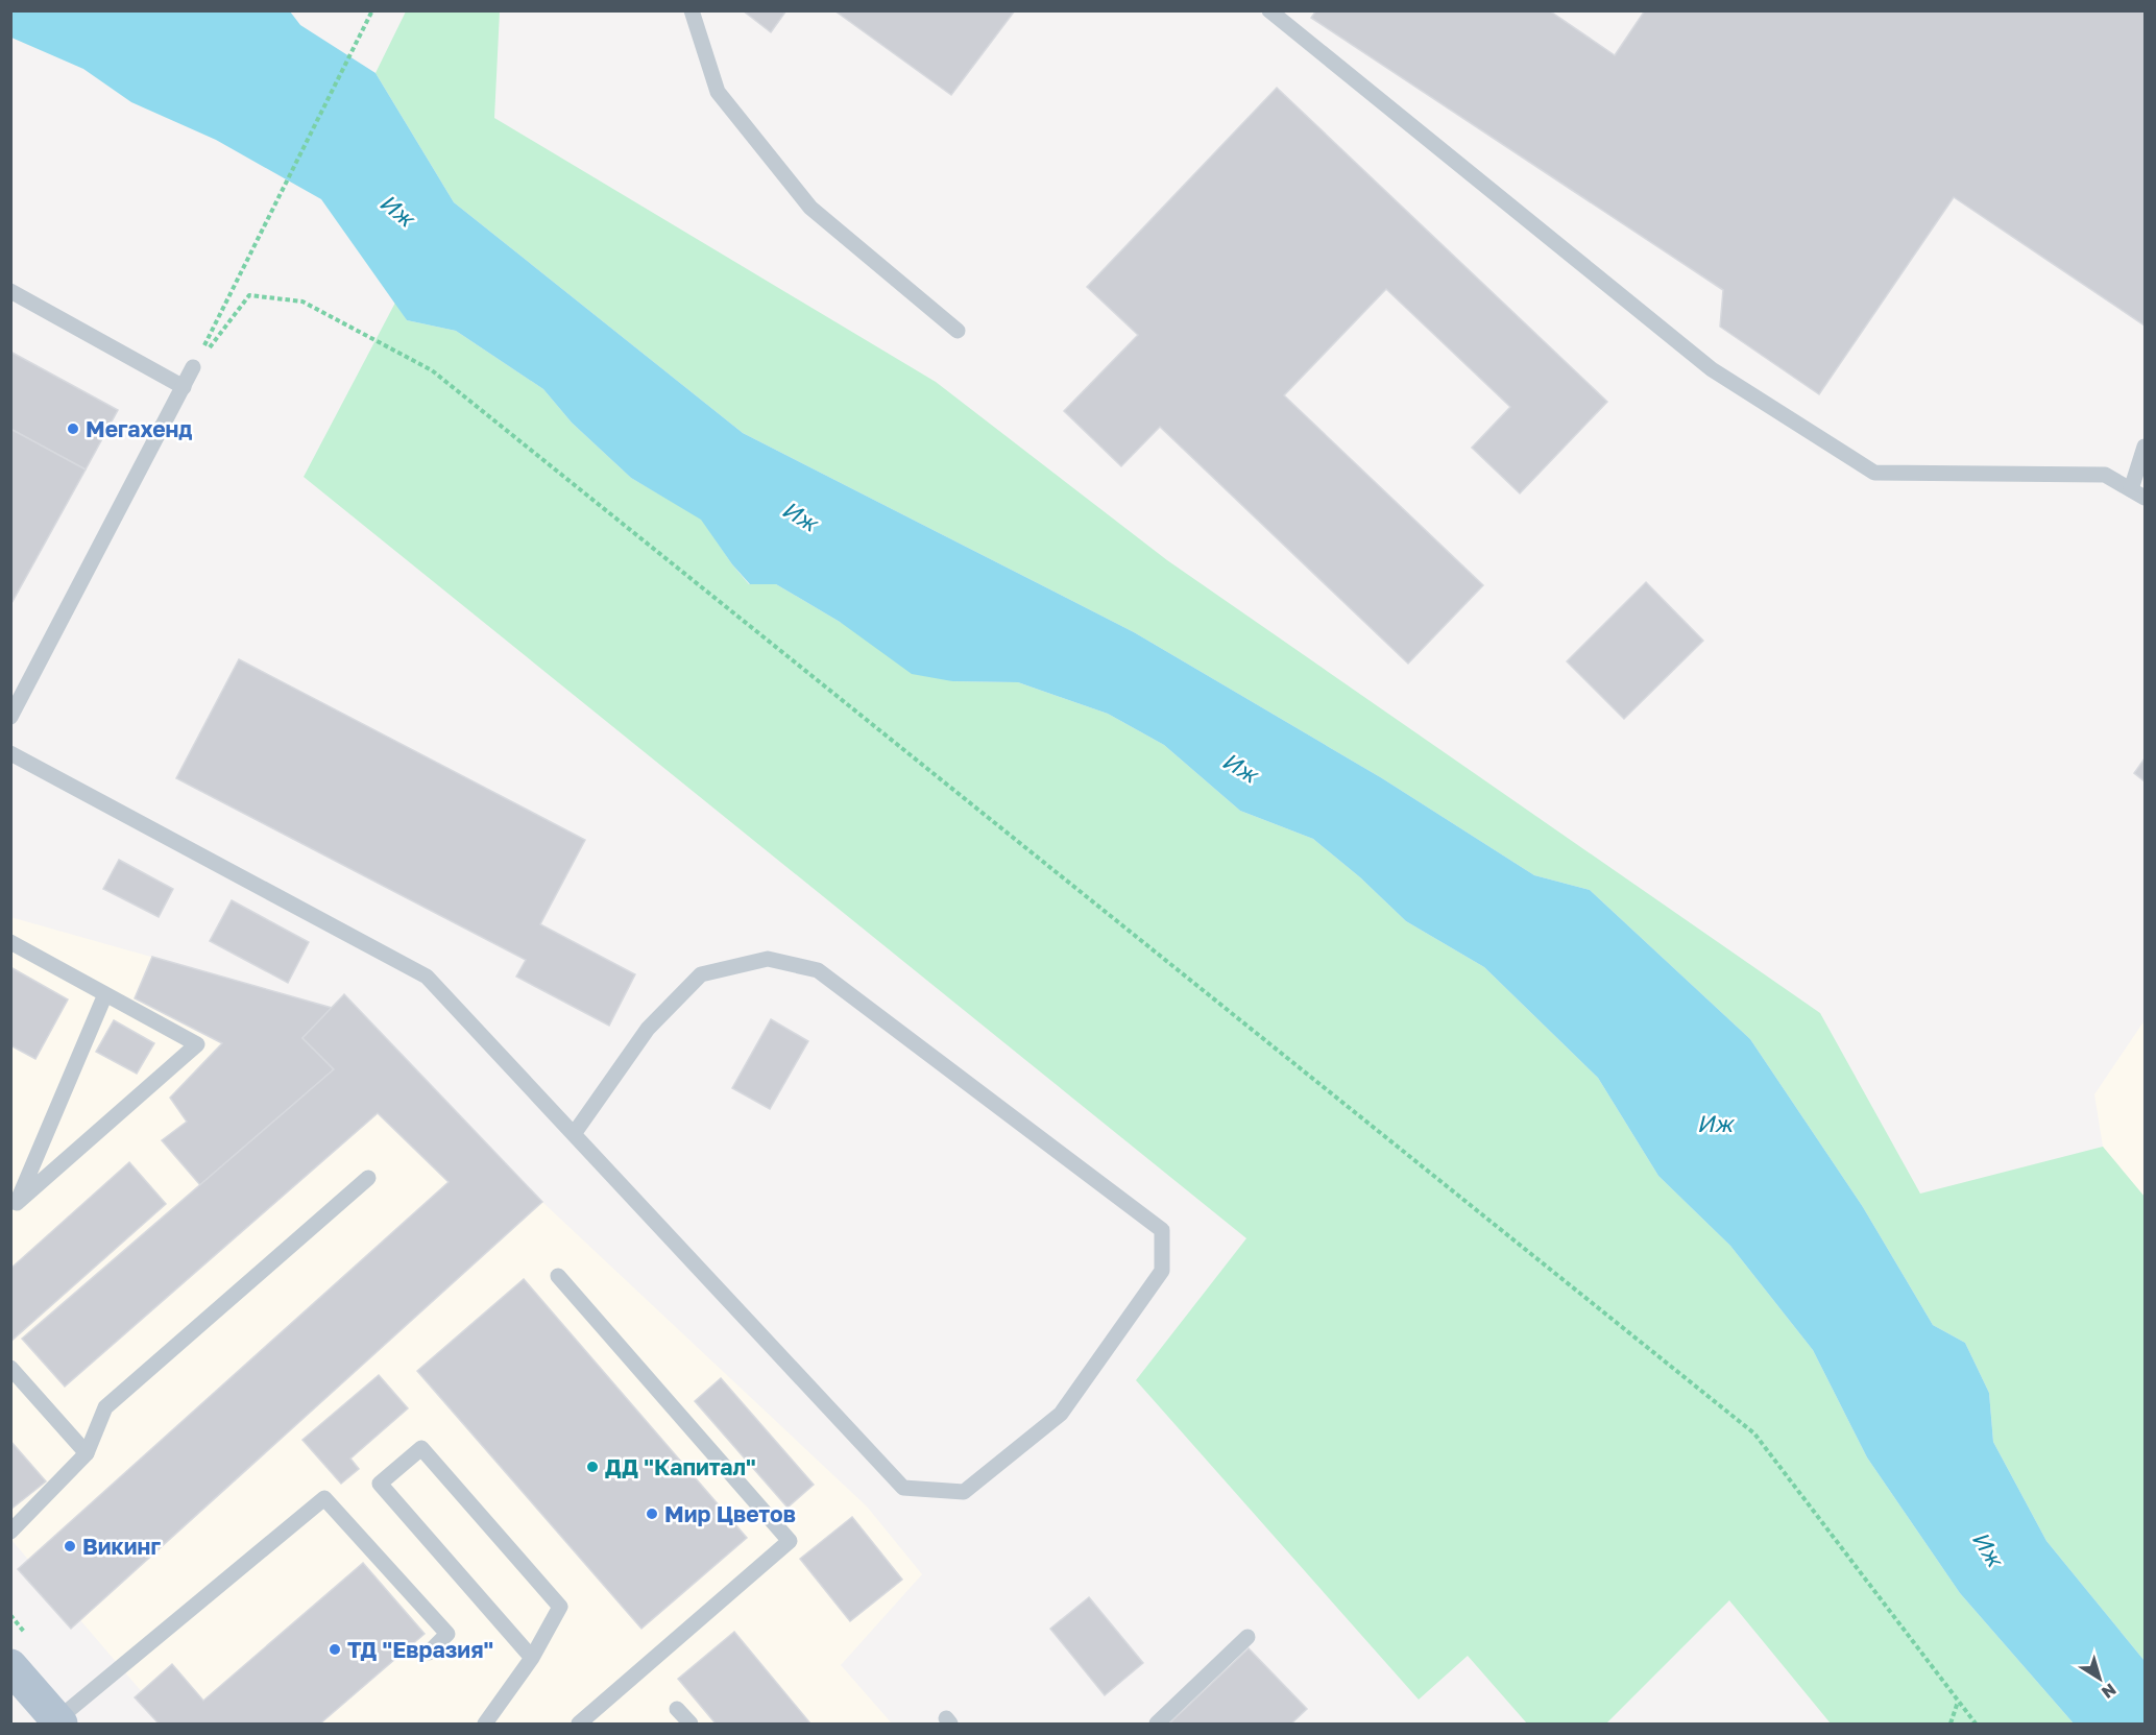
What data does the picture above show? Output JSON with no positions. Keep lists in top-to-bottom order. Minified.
{"water":["Иж"],"places":["Мегахенд","ДД \"Капитал\"","Мир Цветов","Викинг","ТД \"Евразия\""],"north":"bottom right"}
